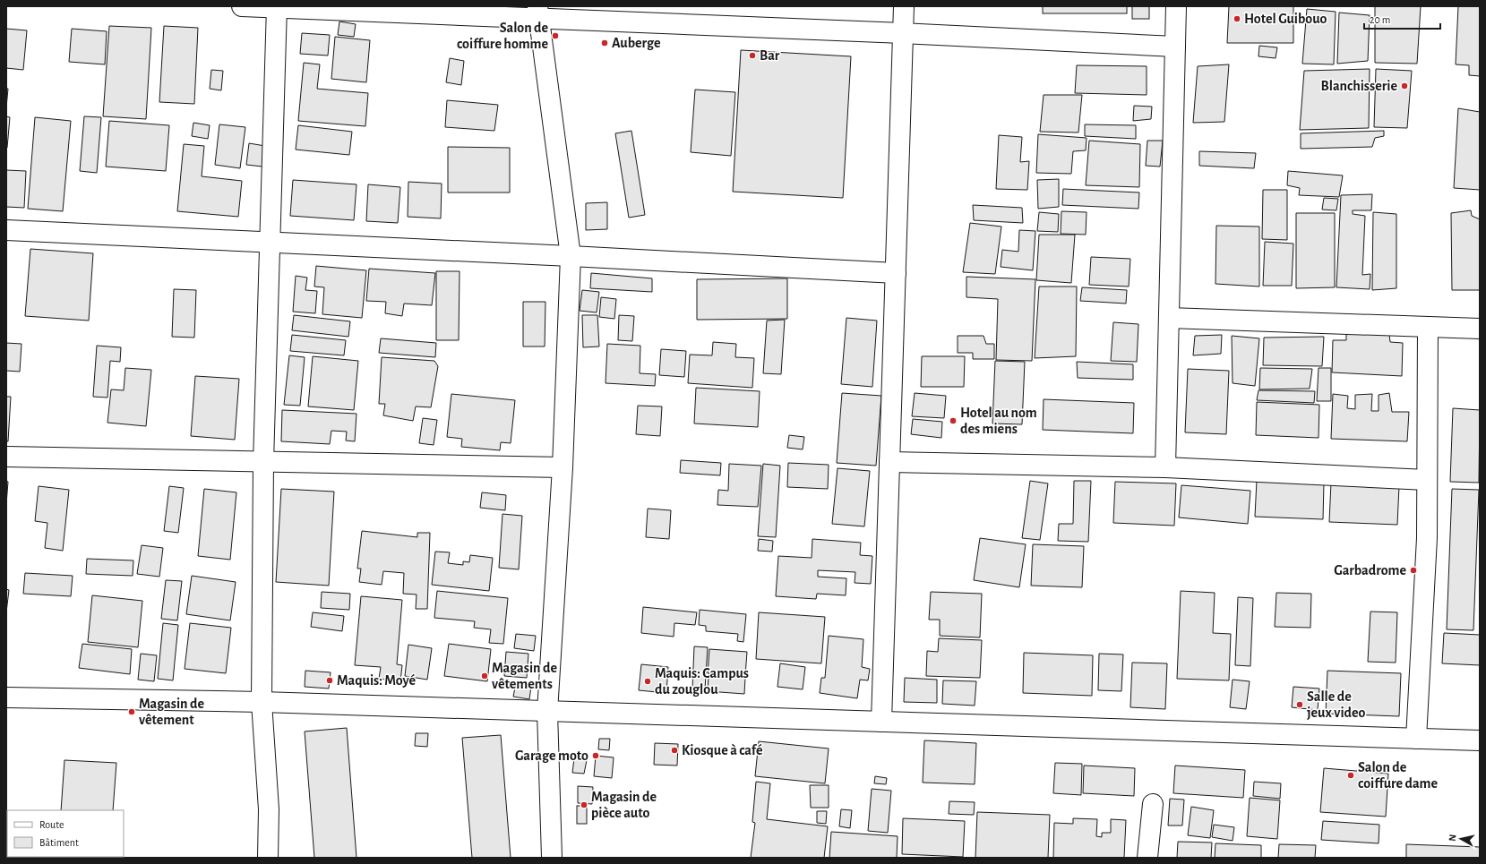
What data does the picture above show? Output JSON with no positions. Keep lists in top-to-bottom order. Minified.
{"places":["Hotel Guibouo","Salon de coiffure homme","Auberge","Bar","Blanchisserie","Hotel au nom des miens","Garbadrome","Magasin de vêtements","Maquis: Moyé","Maquis: Campus du zouglou","Salle de jeux video","Magasin de vêtement","Kiosque à café","Garage moto","Salon de coiffure dame","Magasin de pièce auto"],"legend":["Route","Bâtiment"],"scale_bar":"20 m","north":"left"}
